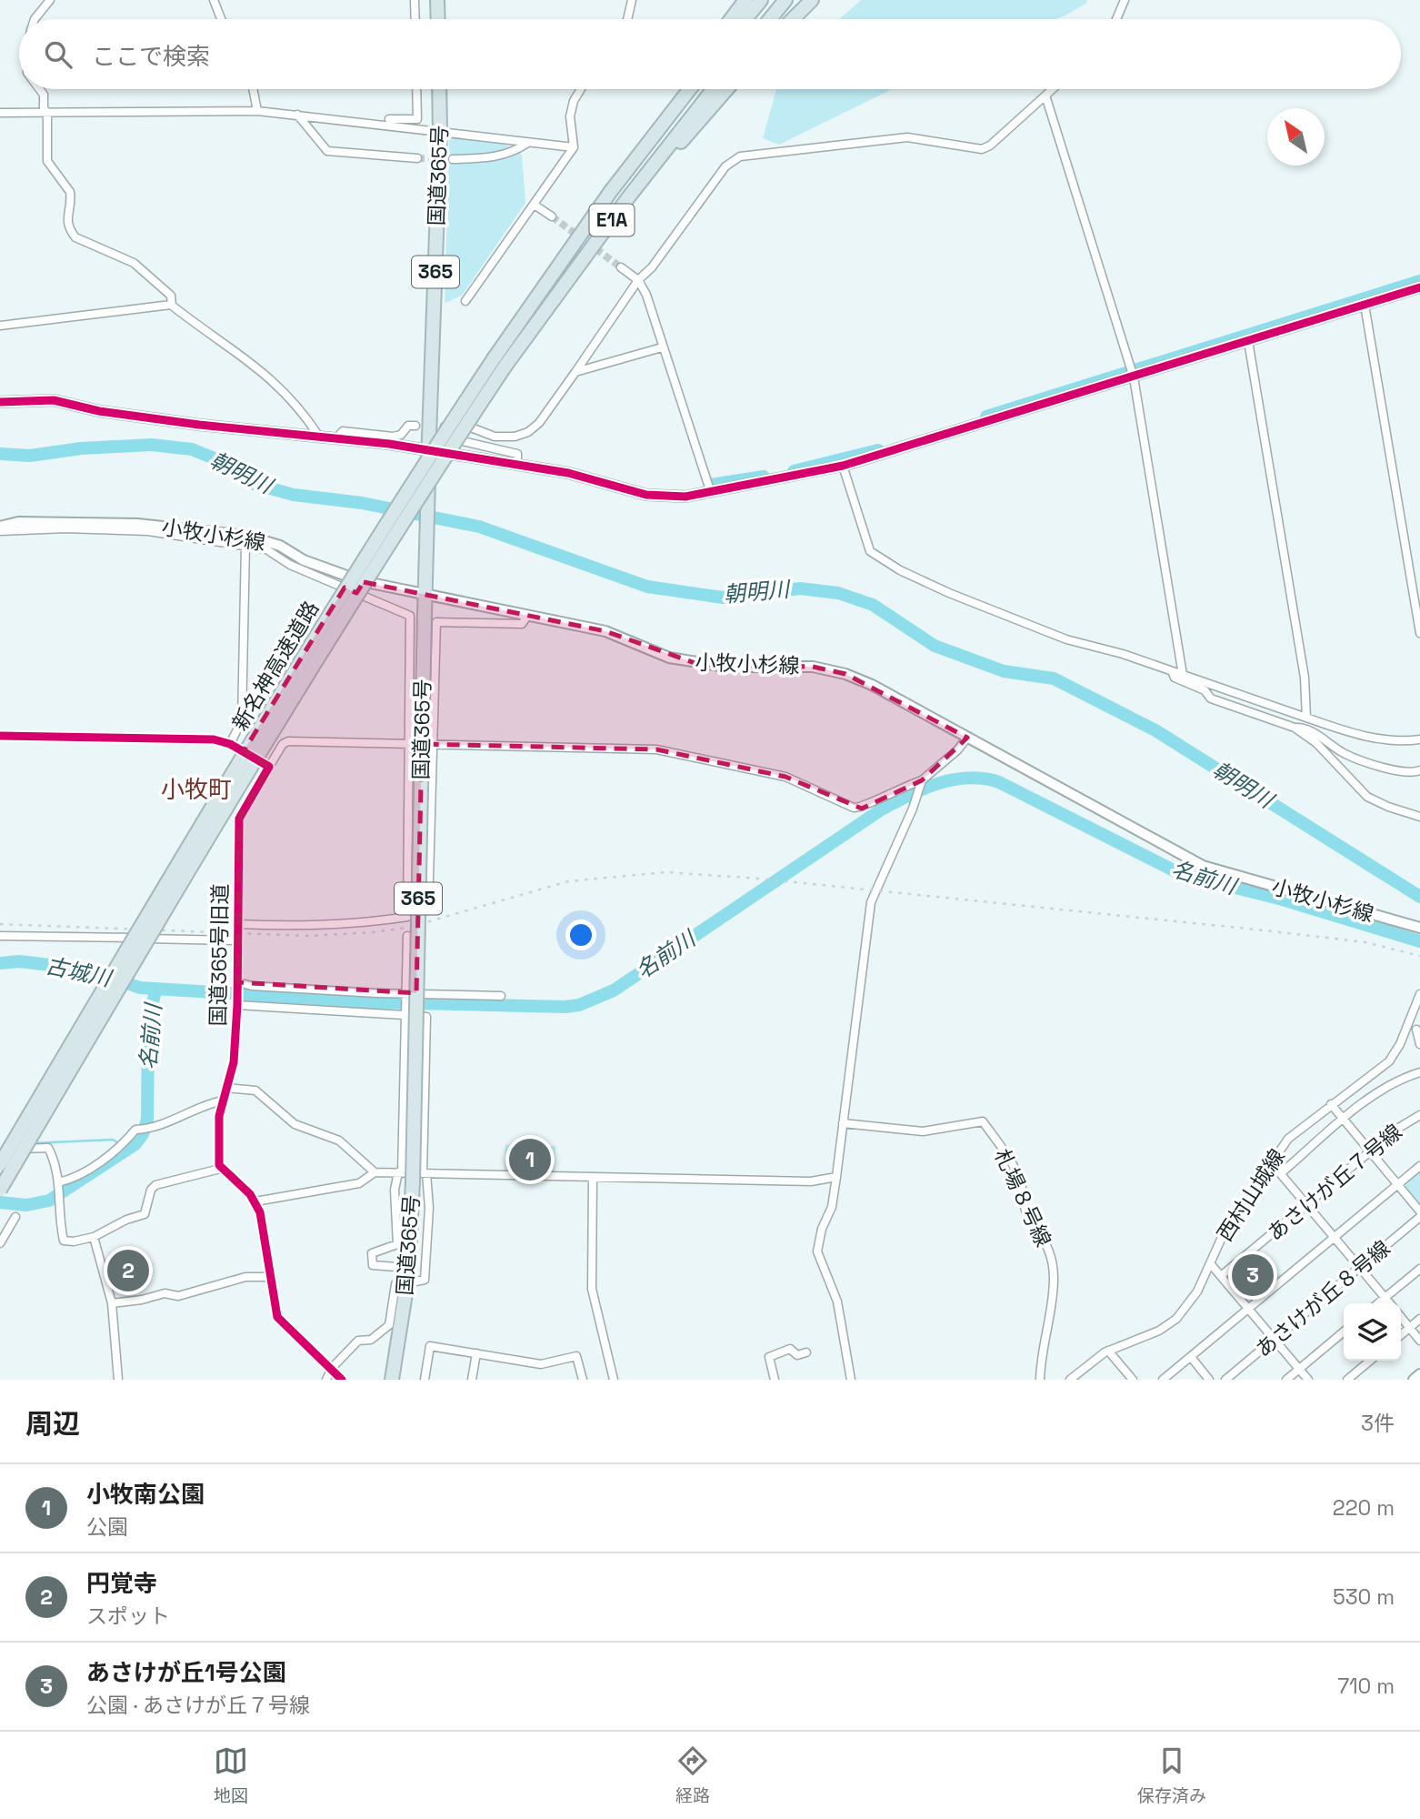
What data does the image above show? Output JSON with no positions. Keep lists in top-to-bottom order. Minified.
{"streets":{"highway":["国道365号","E1A","365","新名神高速道路"],"main road":["小牧小杉線"],"street":["国道365号旧道","あさけが丘７号線","西村山城線","札場８号線","あさけが丘８号線"]},"crossings":[["国道365号","小牧小杉線"]],"districts":["小牧町"],"water":["朝明川","名前川","古城川"],"north":"top left","page":{"search":"ここで検索","pins":["1","2","3"],"heading":["周辺","3件"],"list":[{"mark":"1","name":"小牧南公園","note":"公園","value":"220 m"},{"mark":"2","name":"円覚寺","note":"スポット","value":"530 m"},{"mark":"3","name":"あさけが丘1号公園","note":"公園 · あさけが丘７号線","value":"710 m"}],"nav":["地図","経路","保存済み"]}}
